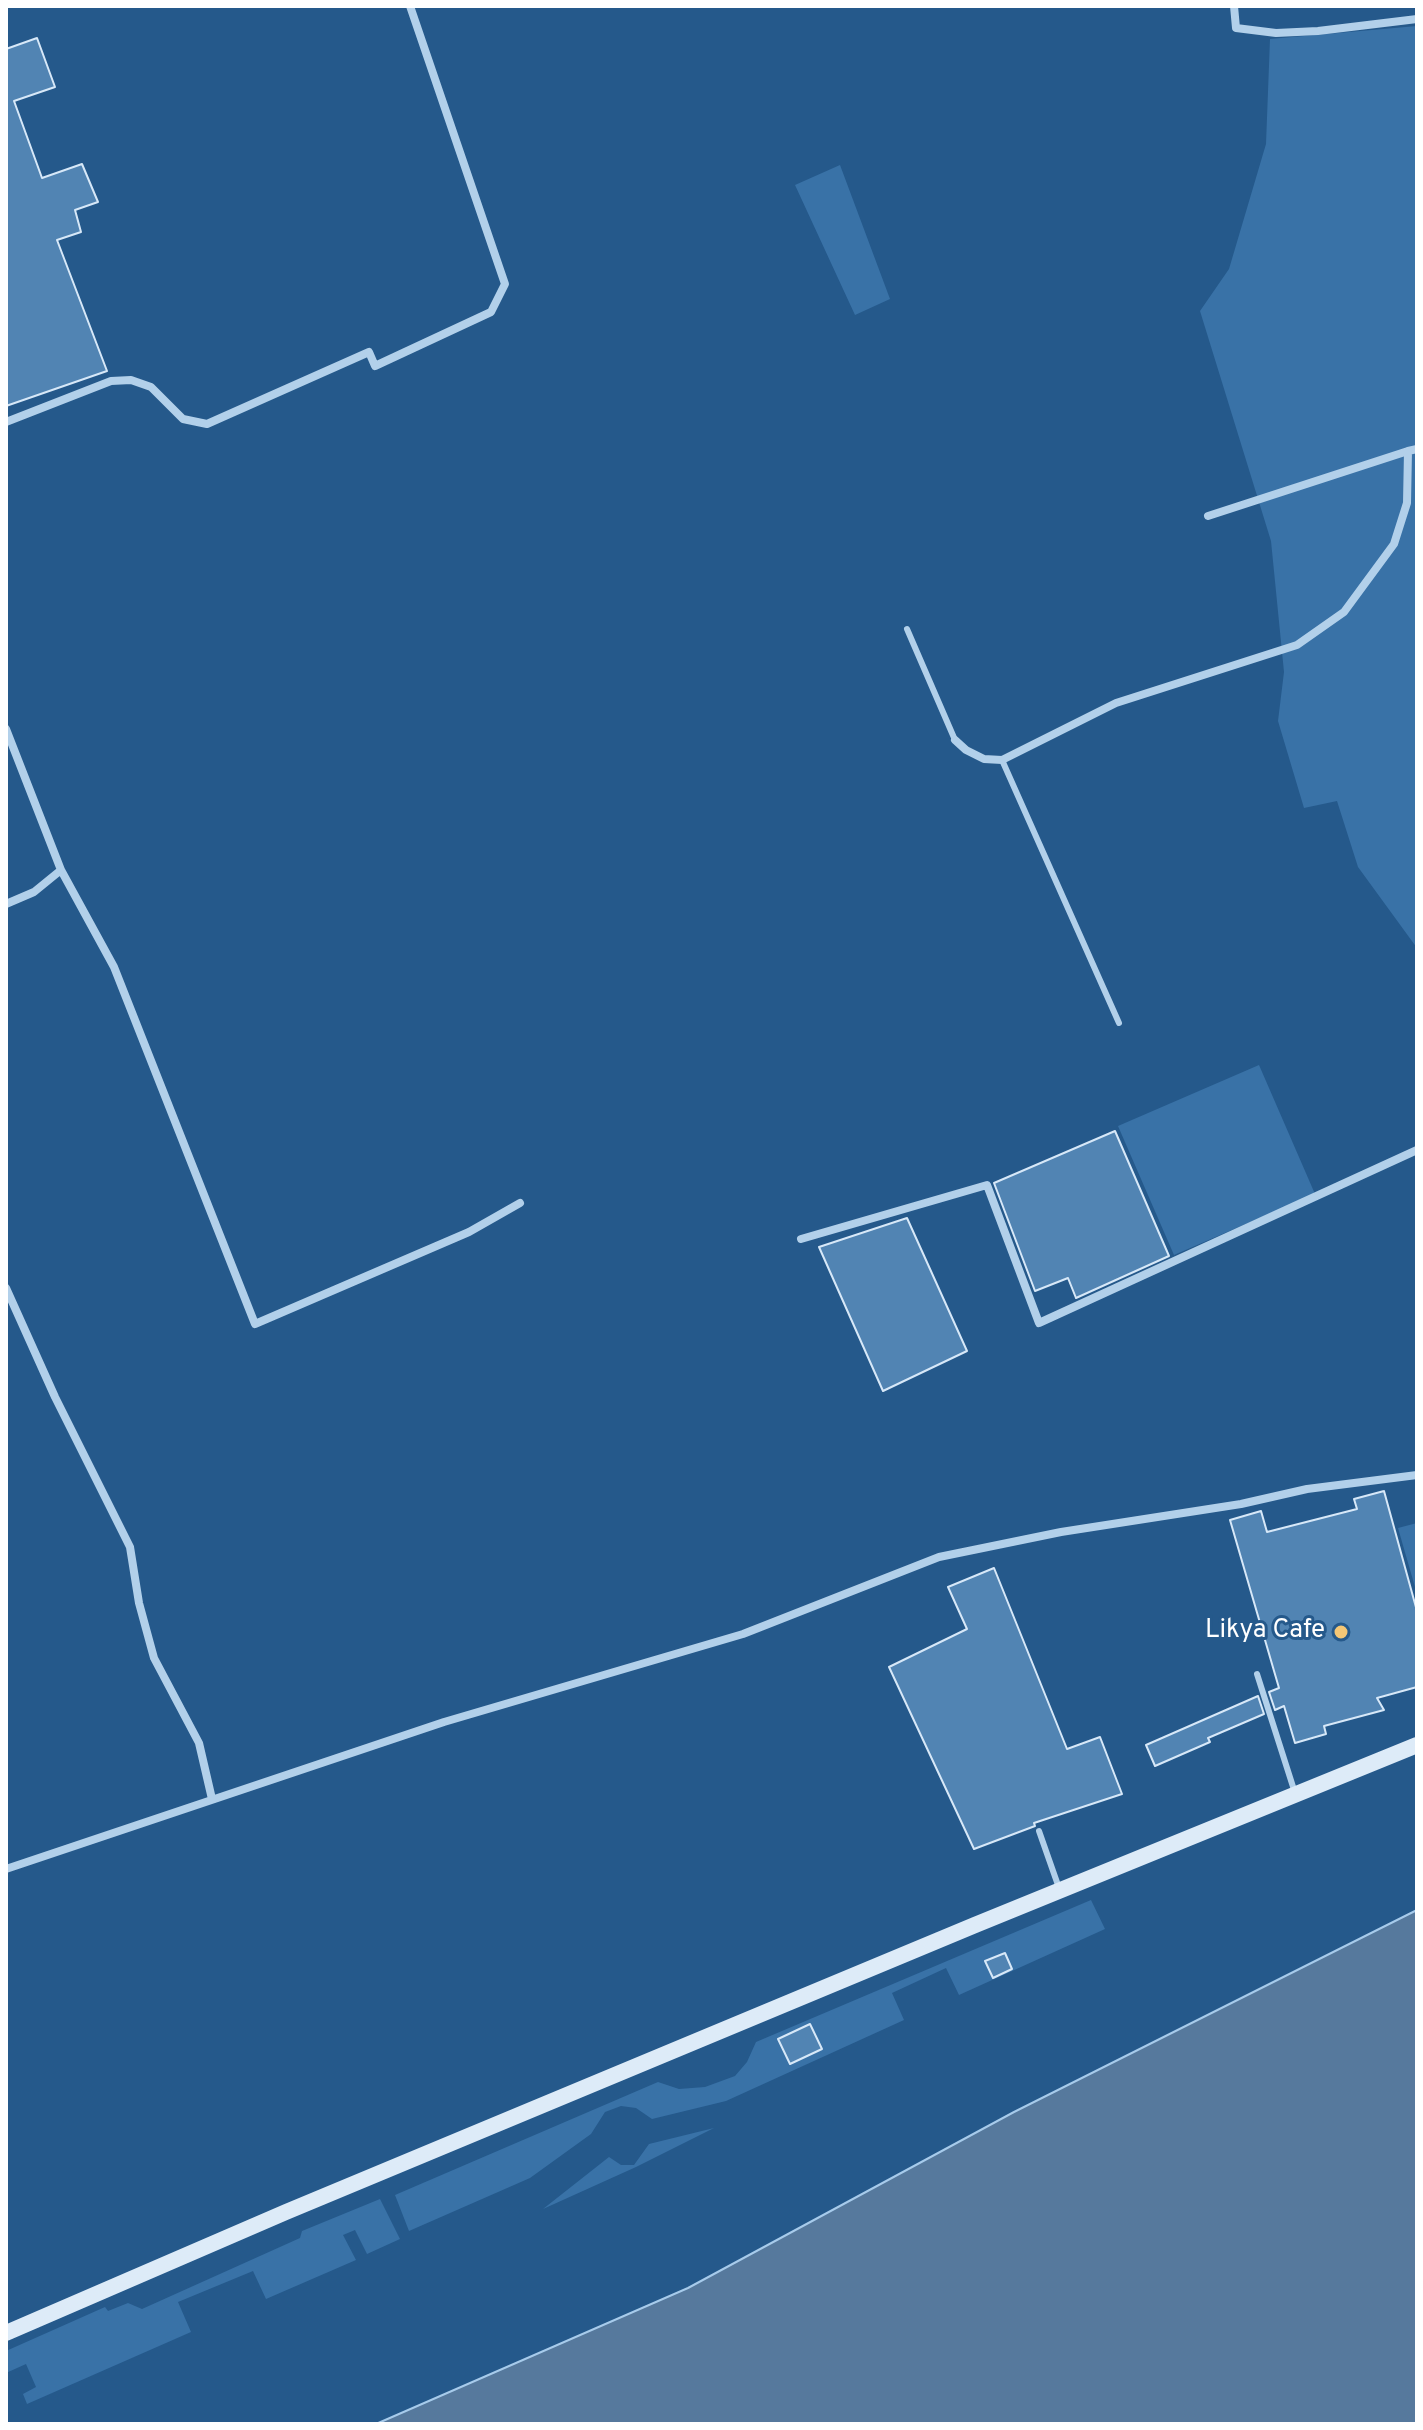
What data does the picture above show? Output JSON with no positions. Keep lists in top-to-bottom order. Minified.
{"places":["Likya Cafe"]}
